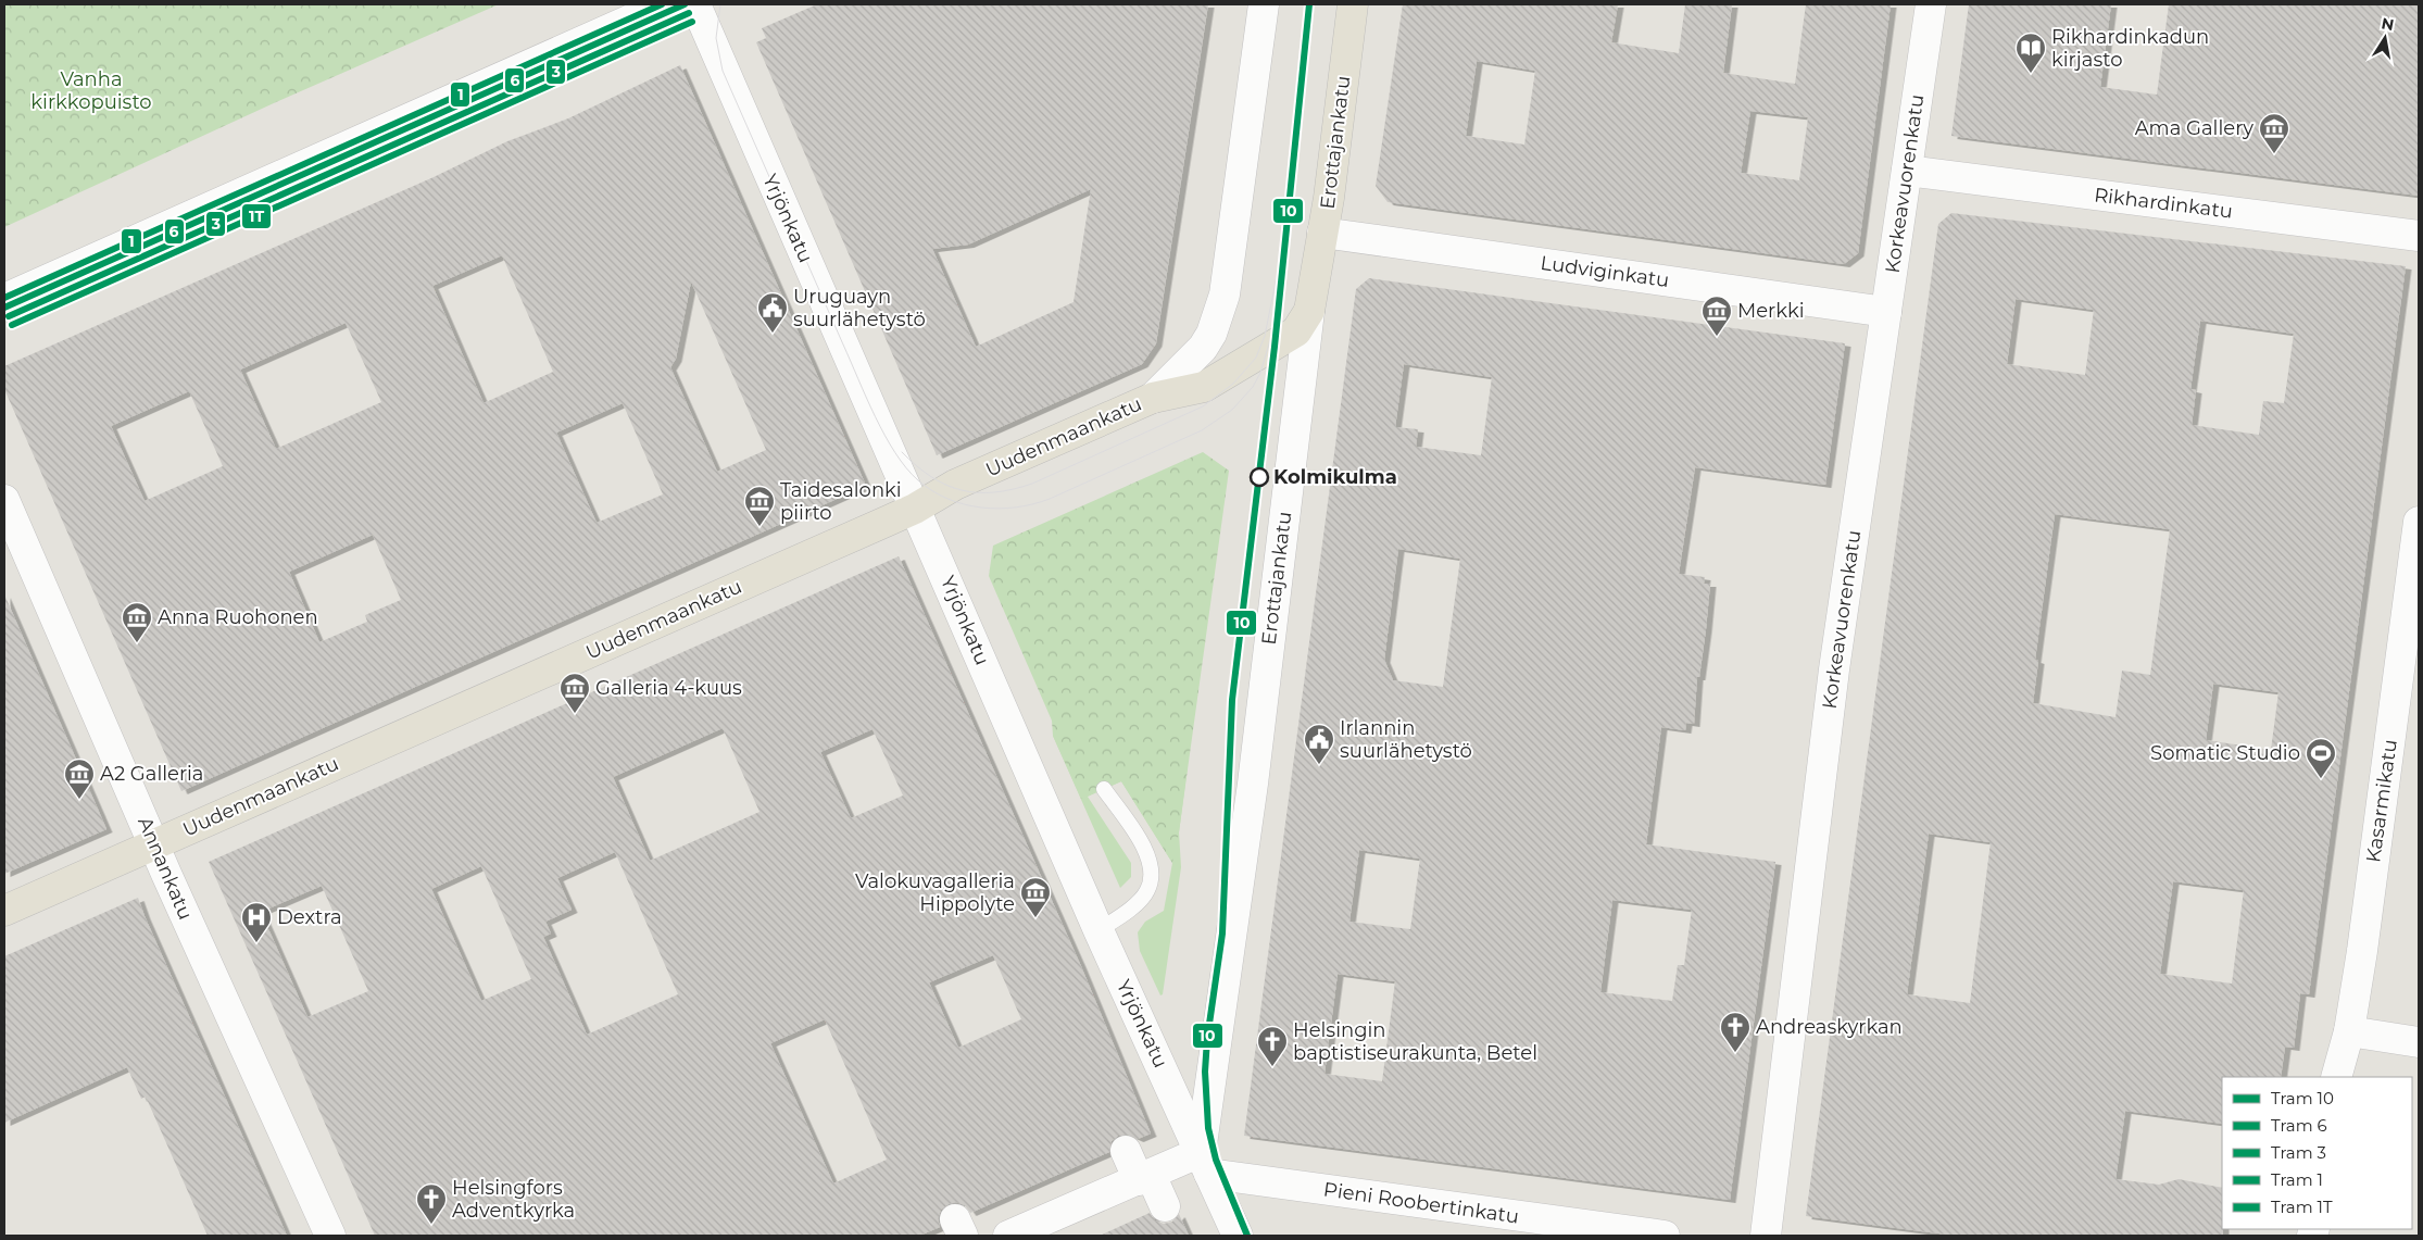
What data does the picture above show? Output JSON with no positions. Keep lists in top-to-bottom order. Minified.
{"streets":{"main road":["Erottajankatu","Uudenmaankatu"],"street":["Korkeavuorenkatu","Rikhardinkatu","Yrjönkatu","Ludviginkatu","Kasarmikatu","Annankatu","Pieni Roobertinkatu"]},"crossings":[["Erottajankatu","Yrjönkatu"],["Erottajankatu","Ludviginkatu"],["Erottajankatu","Uudenmaankatu"],["Erottajankatu","Pieni Roobertinkatu"],["Korkeavuorenkatu","Rikhardinkatu"],["Korkeavuorenkatu","Ludviginkatu"],["Yrjönkatu","Uudenmaankatu"],["Yrjönkatu","Pieni Roobertinkatu"],["Uudenmaankatu","Annankatu"]],"parks":["Vanha kirkkopuisto"],"places":{"library":["Rikhardinkadun kirjasto"],"museum":["Ama Gallery","Merkki","Taidesalonki piirto","Anna Ruohonen","Galleria 4-kuus","A2 Galleria","Valokuvagalleria Hippolyte"],"public building":["Uruguayn suurlähetystö","Irlannin suurlähetystö"],"other":["Kolmikulma"],"sports":["Somatic Studio"],"hospital":["Dextra"],"church":["Andreaskyrkan","Helsingin baptistiseurakunta, Betel","Helsingfors Adventkyrka"]},"lines":["tram line 10","tram line 6","tram line 1","tram line 3","tram line 1T"],"legend":["Tram 10","Tram 6","Tram 3","Tram 1","Tram 1T"],"north":"top"}
